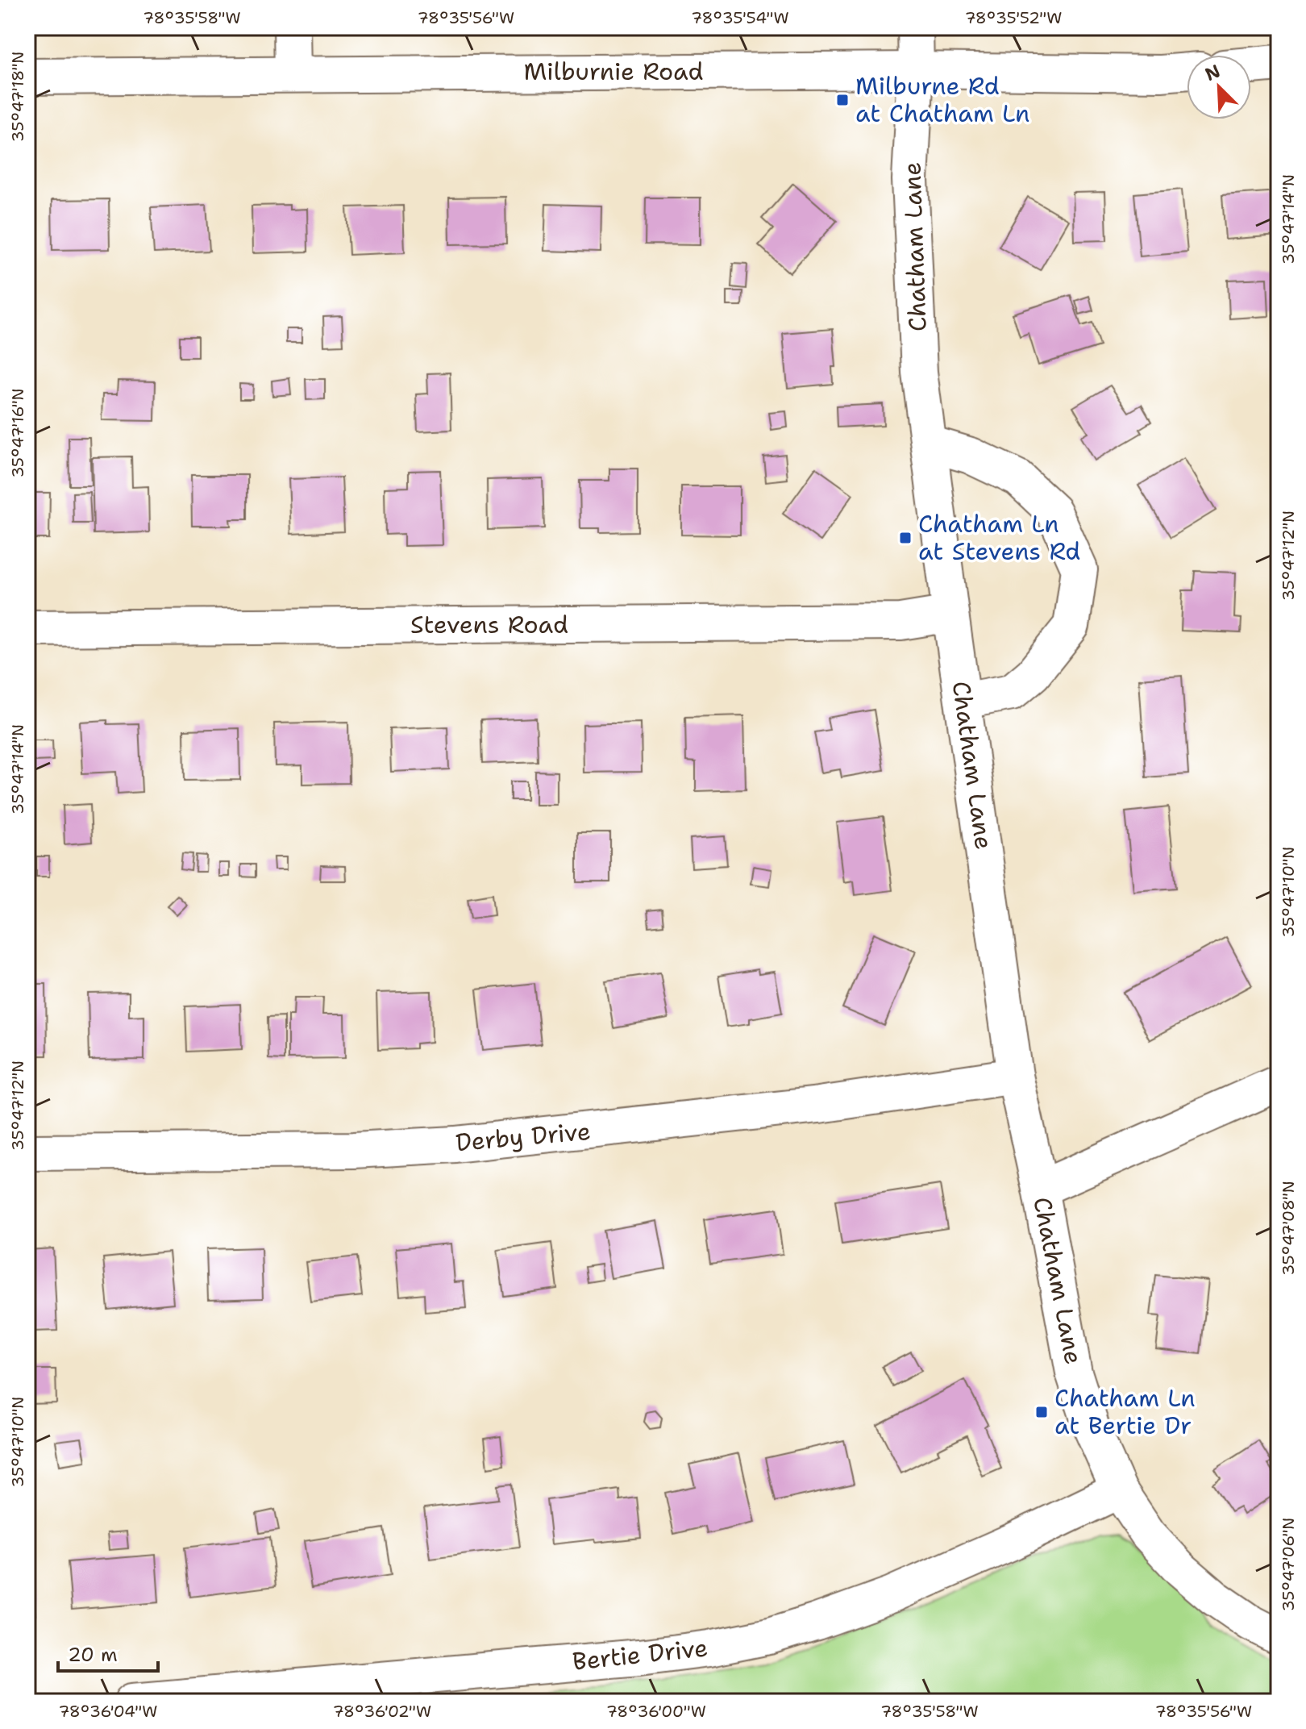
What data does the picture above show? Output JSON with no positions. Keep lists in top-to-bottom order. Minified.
{"streets":{"street":["Milburnie Road","Chatham Lane","Stevens Road","Derby Drive","Bertie Drive"]},"crossings":[["Milburnie Road","Chatham Lane"],["Chatham Lane","Stevens Road"],["Chatham Lane","Derby Drive"],["Chatham Lane","Bertie Drive"]],"places":{"transit":["Milburne Rd at Chatham Ln","Chatham Ln at Stevens Rd","Chatham Ln at Bertie Dr"]},"scale_bar":"20 m","north":"top left","coordinates":["78°35'58\"W","78°35'56\"W","78°35'54\"W","78°35'52\"W","35°47'18\"N","35°47'14\"N","35°47'16\"N","35°47'12\"N","35°47'10\"N","35°47'08\"N","35°47'06\"N","78°36'04\"W","78°36'02\"W","78°36'00\"W"]}
